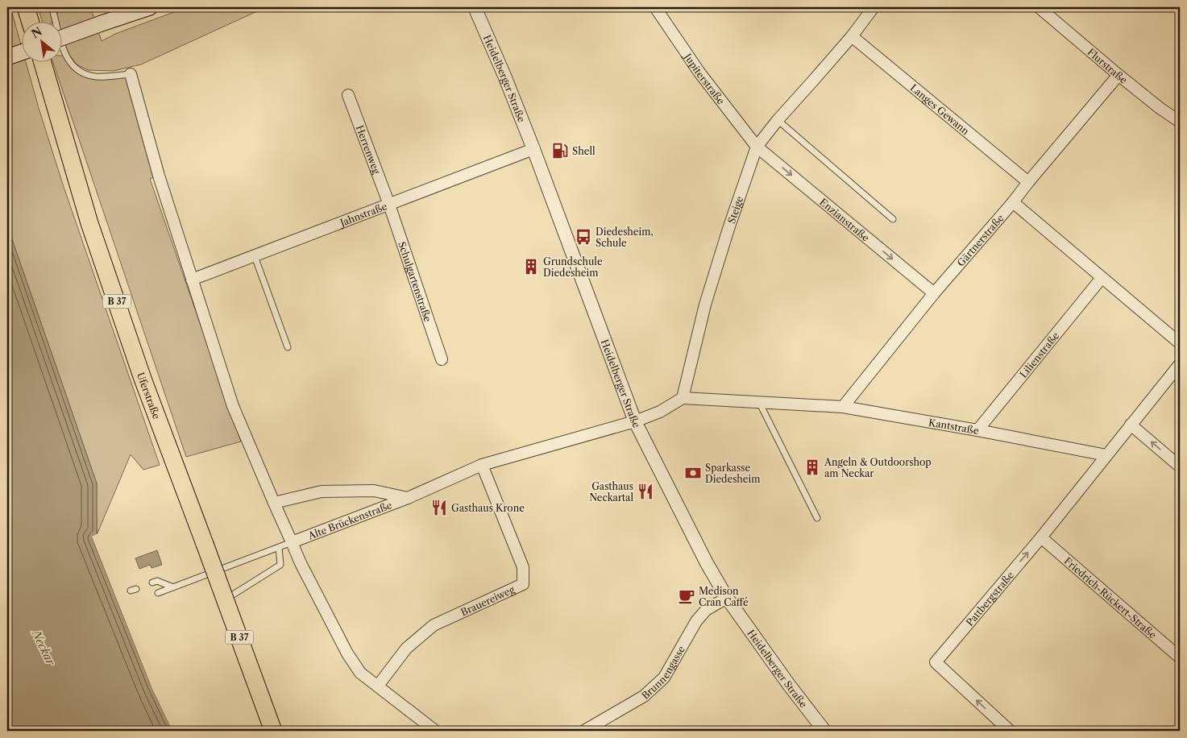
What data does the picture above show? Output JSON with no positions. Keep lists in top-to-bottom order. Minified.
{"streets":{"main road":["B 37","Uferstraße"],"street":["Flurstraße","Jupiterstraße","Heidelberger Straße","Langes Gewann","Herrenweg","Steige","Jahnstraße","Enzianstraße","Gärtnerstraße","Schulgartenstraße","Lilienstraße","Kantstraße","Alte Brückenstraße","Friedrich-Rückert-Straße","Pattbergstraße","Brauereiweg","Brunnengasse"]},"crossings":[["Flurstraße","Gärtnerstraße"],["Jupiterstraße","Steige"],["Jupiterstraße","Enzianstraße"],["Heidelberger Straße","Jahnstraße"],["Heidelberger Straße","Alte Brückenstraße"],["Heidelberger Straße","Brunnengasse"],["Langes Gewann","Steige"],["Langes Gewann","Gärtnerstraße"],["Herrenweg","Jahnstraße"],["Herrenweg","Schulgartenstraße"],["Steige","Enzianstraße"],["Steige","Kantstraße"],["Jahnstraße","Schulgartenstraße"],["Enzianstraße","Gärtnerstraße"],["Gärtnerstraße","Kantstraße"],["Lilienstraße","Kantstraße"],["Kantstraße","Pattbergstraße"],["Alte Brückenstraße","Brauereiweg"],["Friedrich-Rückert-Straße","Pattbergstraße"]],"one_way":["Enzianstraße"],"water":["Neckar"],"places":{"fuel station":["Shell"],"bus stop":["Diedesheim, Schule"],"building":["Grundschule Diedesheim","Angeln & Outdoorshop am Neckar"],"bank":["Sparkasse Diedesheim"],"restaurant":["Gasthaus Neckartal","Gasthaus Krone"],"cafe":["Medison Cran Caffé"]},"north":"top left"}
